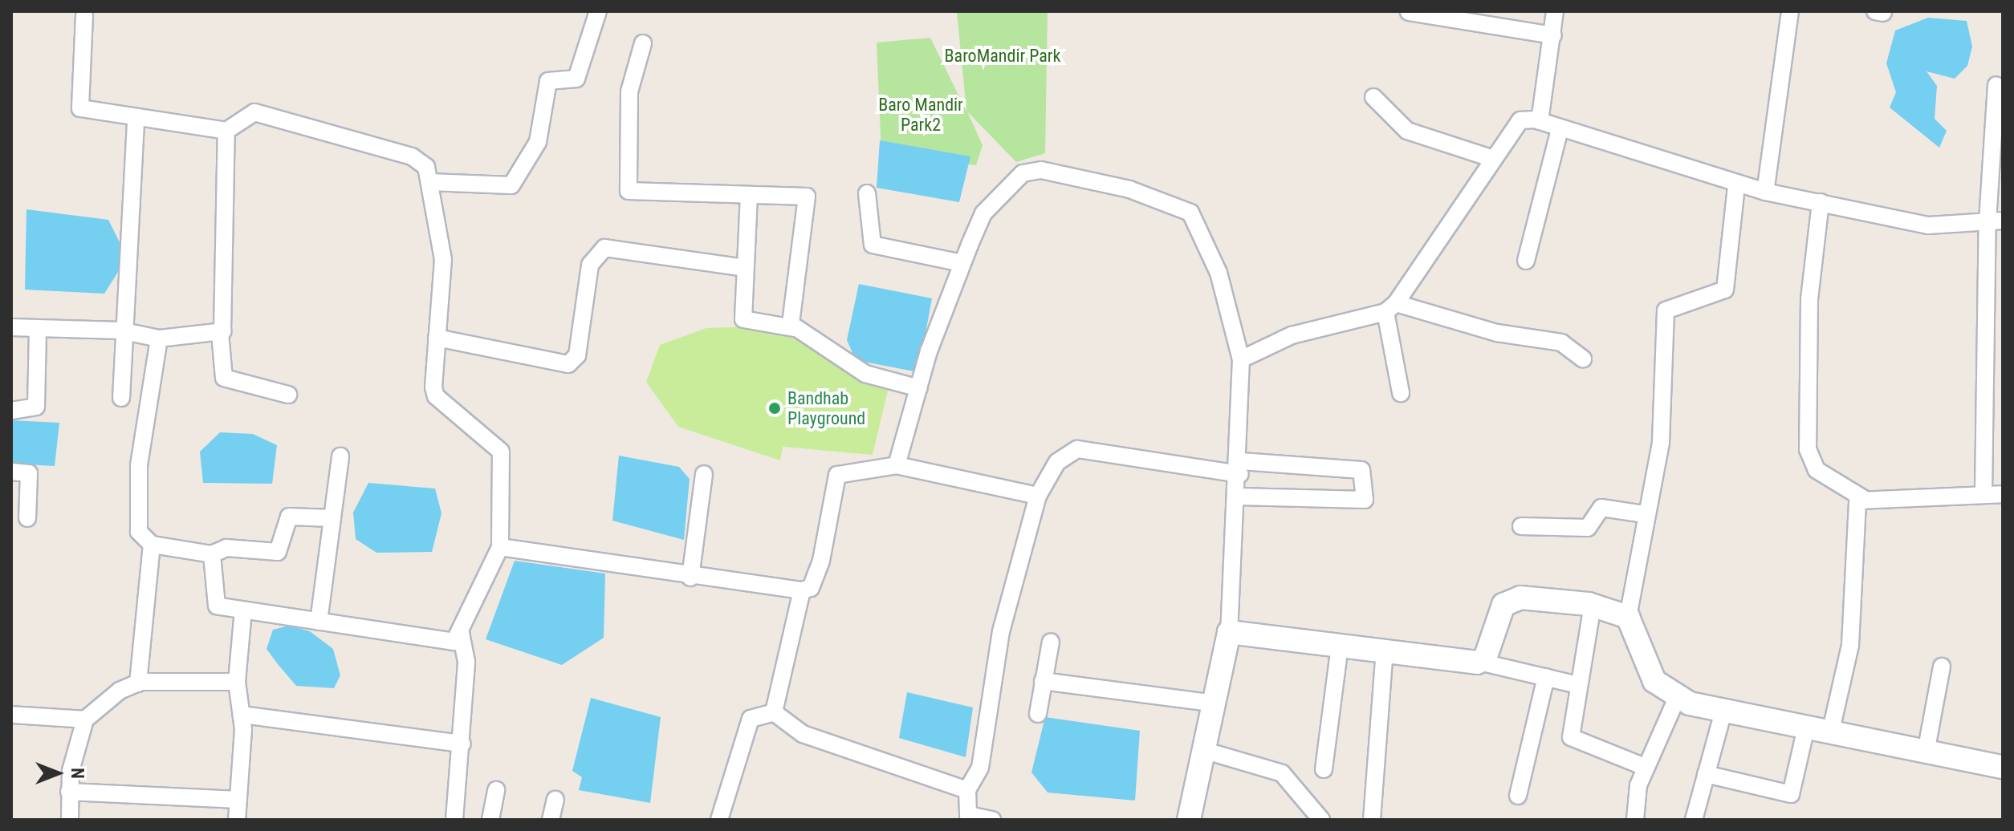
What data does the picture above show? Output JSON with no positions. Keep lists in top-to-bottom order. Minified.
{"parks":["BaroMandir Park","Baro Mandir Park2"],"places":["Bandhab Playground"],"north":"right"}
